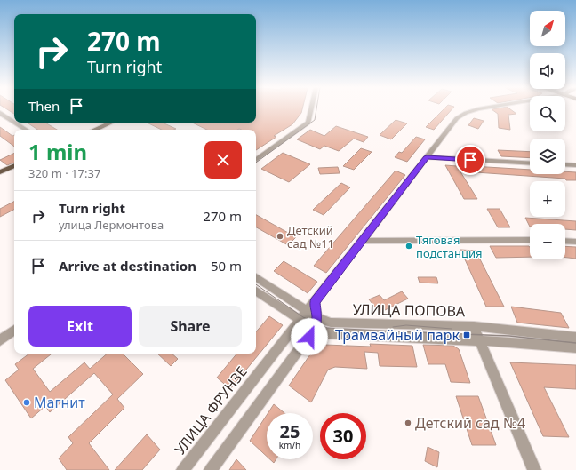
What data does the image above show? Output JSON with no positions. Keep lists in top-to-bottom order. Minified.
{"streets":{"street":["УЛИЦА ПОПОВА","УЛИЦА ФРУНЗЕ"]},"crossings":[["УЛИЦА ПОПОВА","УЛИЦА ФРУНЗЕ"]],"places":{"other":["Детский сад №11","Тяговая подстанция","Магнит","Детский сад №4"],"transit":["Трамвайный парк"]},"north":"top right","page":{"map_buttons":["+","−"],"turn":["270 m","Turn right"],"then":"Then","heading":["1 min","320 m · 17:37"],"list":[{"name":"Turn right","note":"улица Лермонтова","value":"270 m"},{"name":"Arrive at destination","value":"50 m"}],"buttons":["Exit","Share"],"speed":"25 km/h","limit":"30"}}
